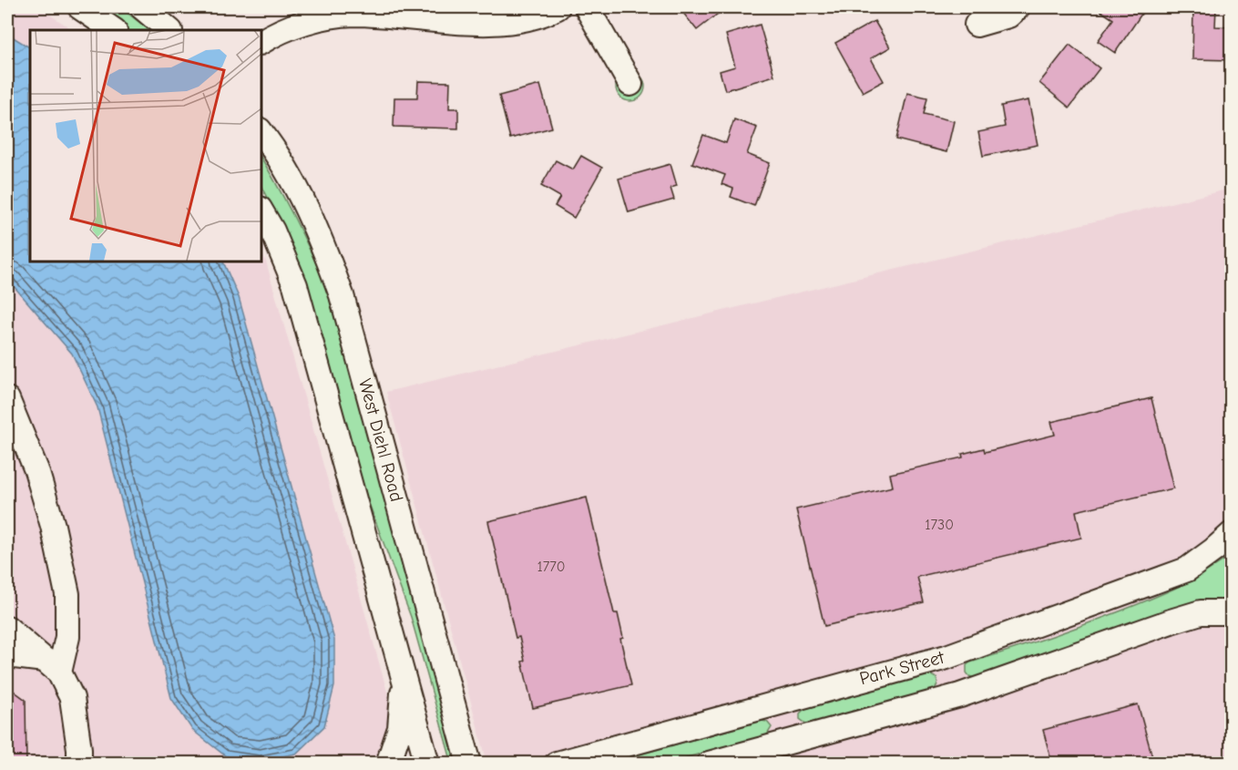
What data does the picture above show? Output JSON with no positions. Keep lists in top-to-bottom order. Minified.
{"streets":{"street":["West Diehl Road","Park Street"]},"house_numbers":["1730","1770"]}
